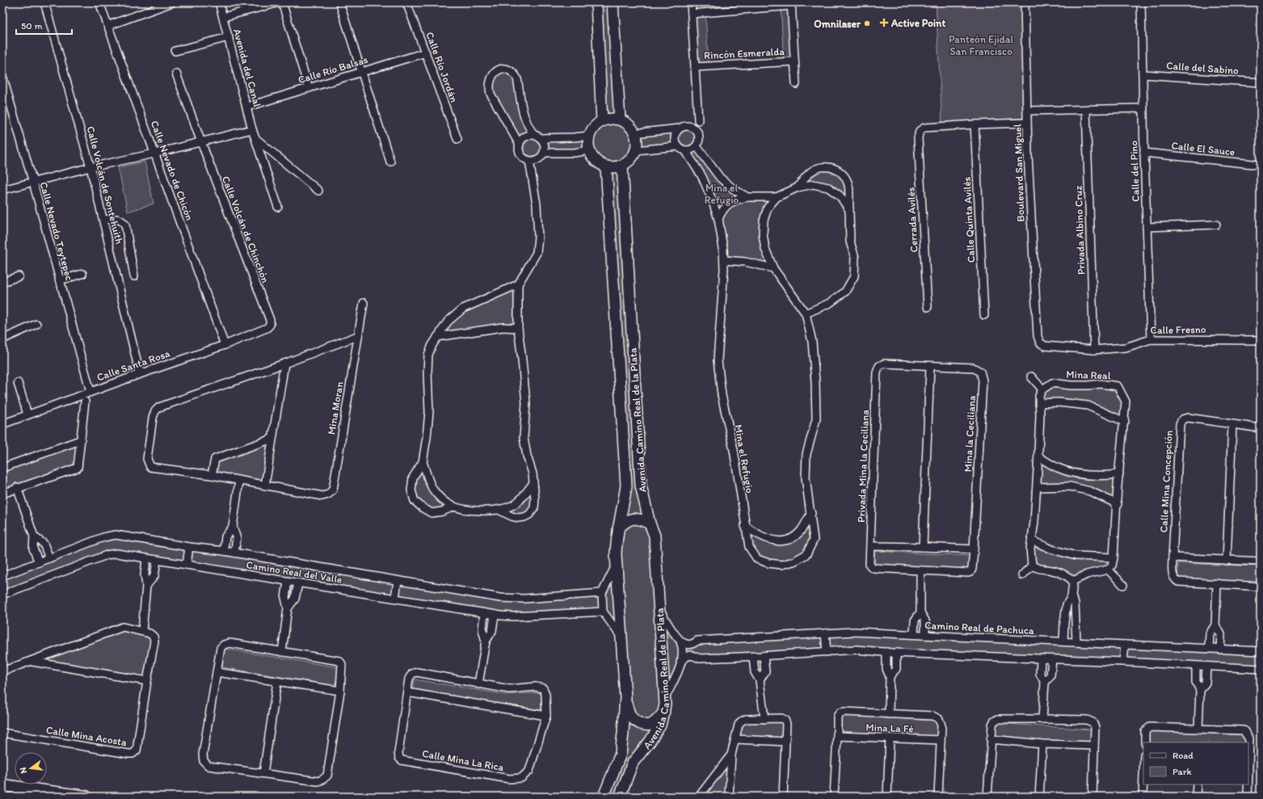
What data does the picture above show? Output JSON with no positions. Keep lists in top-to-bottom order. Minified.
{"streets":{"main road":["Avenida Camino Real de la Plata"],"street":["Rincón Esmeralda","Calle Río Jordán","Avenida del Canal","Calle del Sabino","Calle Río Balsas","Calle El Sauce","Calle Nevado de Chicón","Calle del Pino","Boulevard San Miguel","Calle Volcán de Sontehuith","Cerrada Avilés","Calle Quinta Avilés","Calle Volcán de Chinchón","Privada Albino Cruz","Calle Nevado Teytepec","Calle Fresno","Calle Santa Rosa","Mina Real","Mina Moran","Mina la Ceciliana","Mina el Refugio","Privada Mina la Ceciliana","Calle Mina Concepción","Camino Real del Valle","Camino Real de Pachuca","Mina La Fé","Calle Mina Acosta","Calle Mina La Rica"]},"crossings":[["Calle Río Jordán","Calle Río Balsas"],["Avenida del Canal","Calle Río Balsas"],["Calle del Sabino","Calle del Pino"],["Calle El Sauce","Calle del Pino"],["Calle Nevado de Chicón","Calle Santa Rosa"],["Calle del Pino","Calle Fresno"],["Boulevard San Miguel","Calle Fresno"],["Calle Volcán de Sontehuith","Calle Santa Rosa"],["Cerrada Avilés","Calle Quinta Avilés"],["Calle Volcán de Chinchón","Calle Santa Rosa"],["Privada Albino Cruz","Calle Fresno"],["Calle Nevado Teytepec","Calle Santa Rosa"],["Mina la Ceciliana","Privada Mina la Ceciliana"]],"parks":["Panteón Ejidal San Francisco","Mina el Refugio"],"places":{"health":["Active Point"],"other":["Omnilaser"]},"legend":["Road","Park"],"scale_bar":"50 m","north":"left"}
